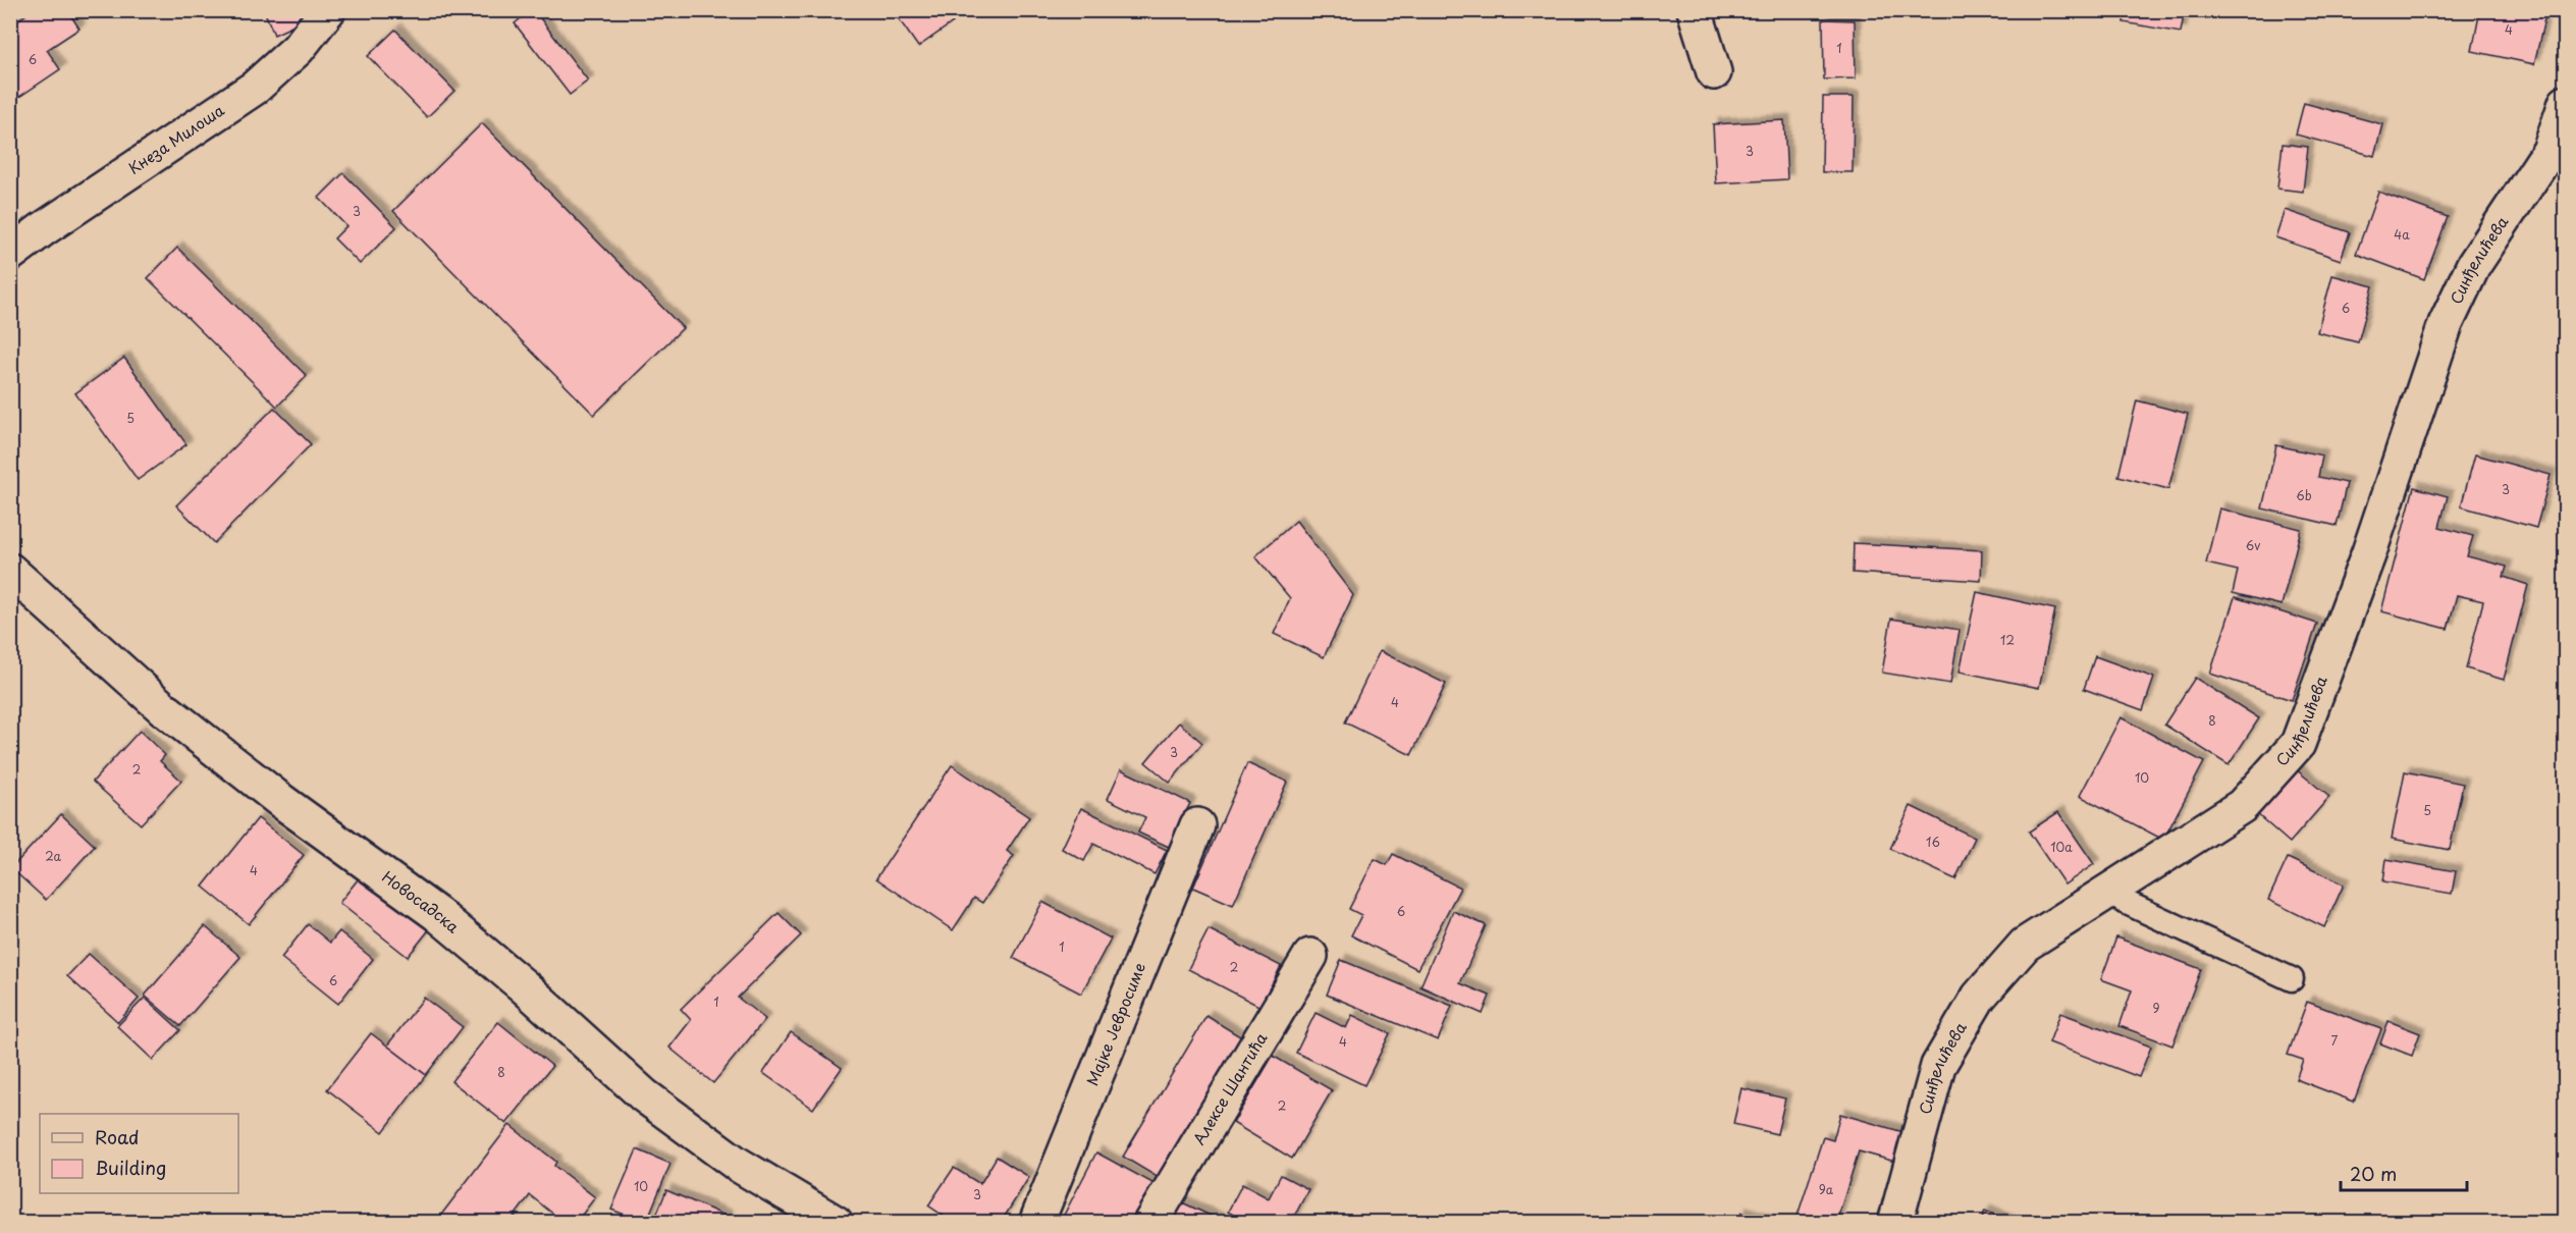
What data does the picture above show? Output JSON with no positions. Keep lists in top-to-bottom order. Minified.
{"streets":{"street":["Кнеза Милоша","Синђелићева","Новосадска","Мајке Јевросиме","Алексе Шантића"]},"house_numbers":["4","1","6","3","3","4a","6","5","3","6b","6v","12","4","8","3","2","10","5","16","10a","2a","4","6","1","2","6","1","9","7","4","8","2","10","9a","3"],"legend":["Road","Building"],"scale_bar":"20 m"}
